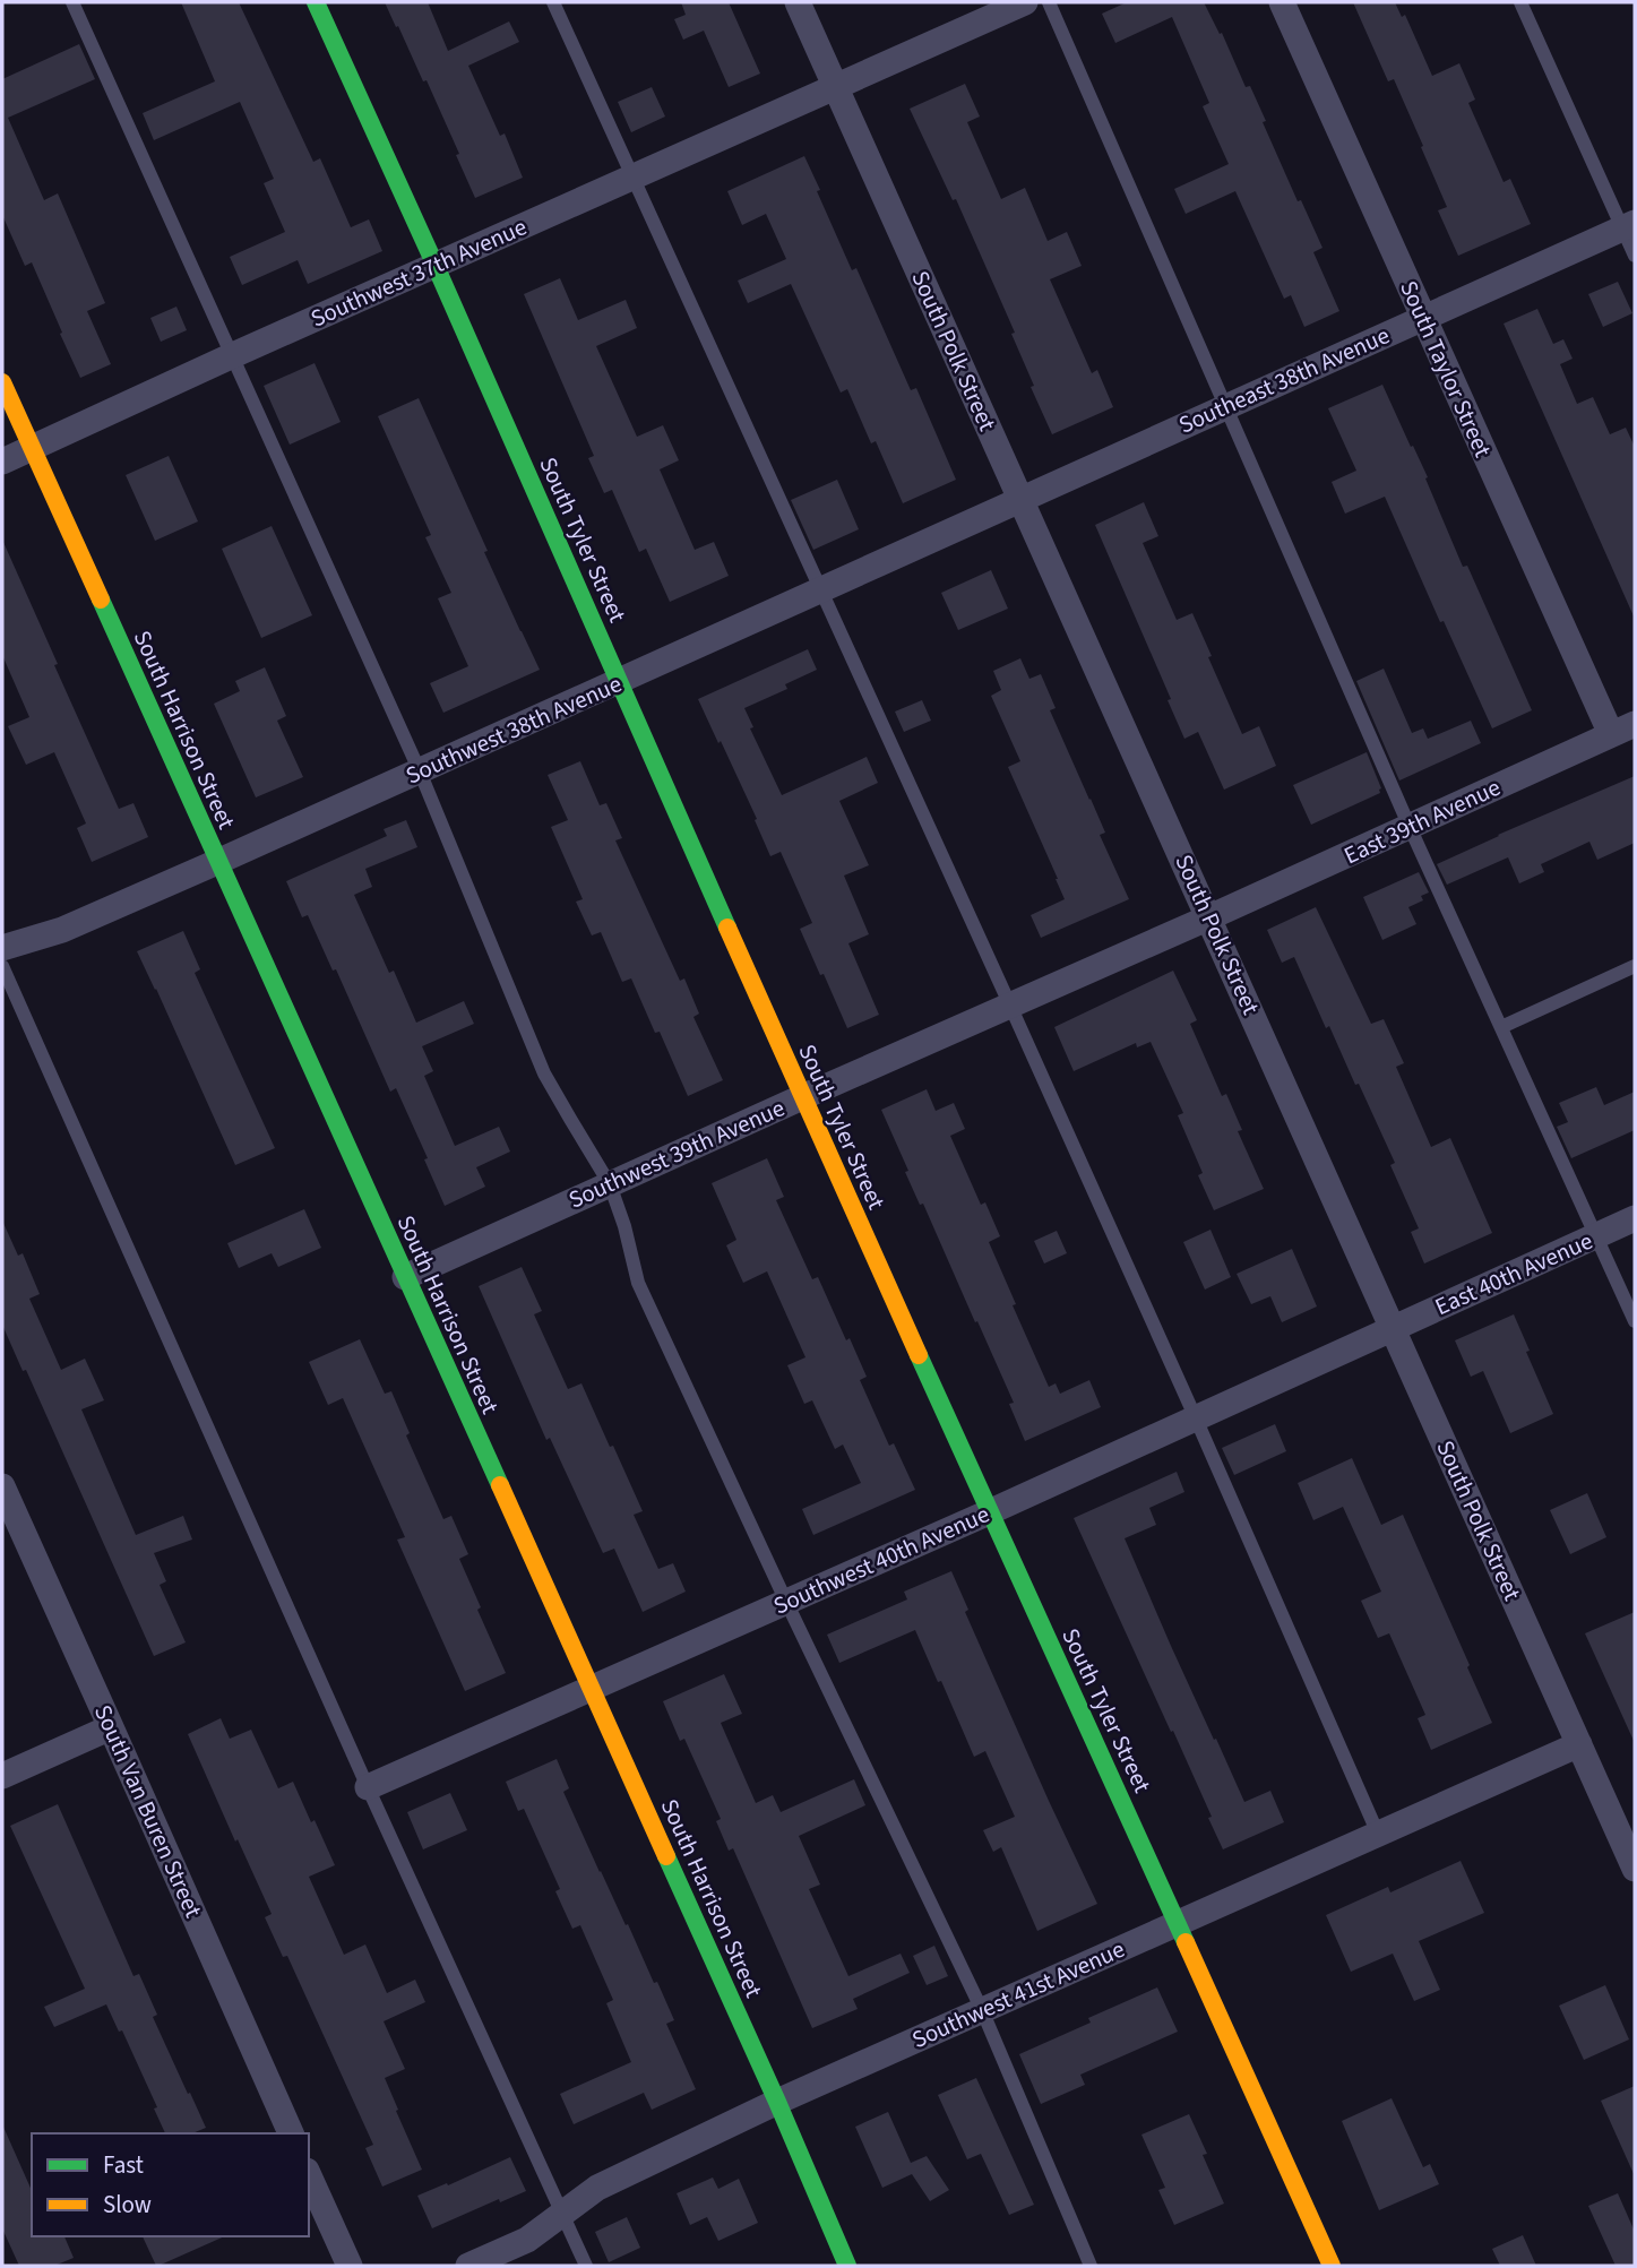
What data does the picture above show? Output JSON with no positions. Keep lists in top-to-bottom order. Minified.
{"streets":{"main road":["South Tyler Street","South Harrison Street"],"street":["Southwest 37th Avenue","South Polk Street","South Taylor Street","Southeast 38th Avenue","Southwest 38th Avenue","East 39th Avenue","Southwest 39th Avenue","East 40th Avenue","Southwest 40th Avenue","South Van Buren Street","Southwest 41st Avenue"]},"crossings":[["Southwest 37th Avenue","South Polk Street"],["Southwest 37th Avenue","South Tyler Street"],["Southwest 37th Avenue","South Harrison Street"],["South Polk Street","Southeast 38th Avenue"],["South Polk Street","Southwest 38th Avenue"],["South Polk Street","East 39th Avenue"],["South Polk Street","Southwest 39th Avenue"],["South Polk Street","East 40th Avenue"],["South Polk Street","Southwest 40th Avenue"],["South Polk Street","Southwest 41st Avenue"],["South Taylor Street","Southeast 38th Avenue"],["South Taylor Street","East 39th Avenue"],["Southeast 38th Avenue","Southwest 38th Avenue"],["South Tyler Street","Southwest 38th Avenue"],["South Tyler Street","Southwest 39th Avenue"],["South Tyler Street","Southwest 40th Avenue"],["South Tyler Street","Southwest 41st Avenue"],["South Harrison Street","Southwest 38th Avenue"],["South Harrison Street","Southwest 39th Avenue"],["South Harrison Street","Southwest 40th Avenue"],["South Harrison Street","Southwest 41st Avenue"],["East 39th Avenue","Southwest 39th Avenue"],["East 40th Avenue","Southwest 40th Avenue"]],"legend":["Fast","Slow"]}
